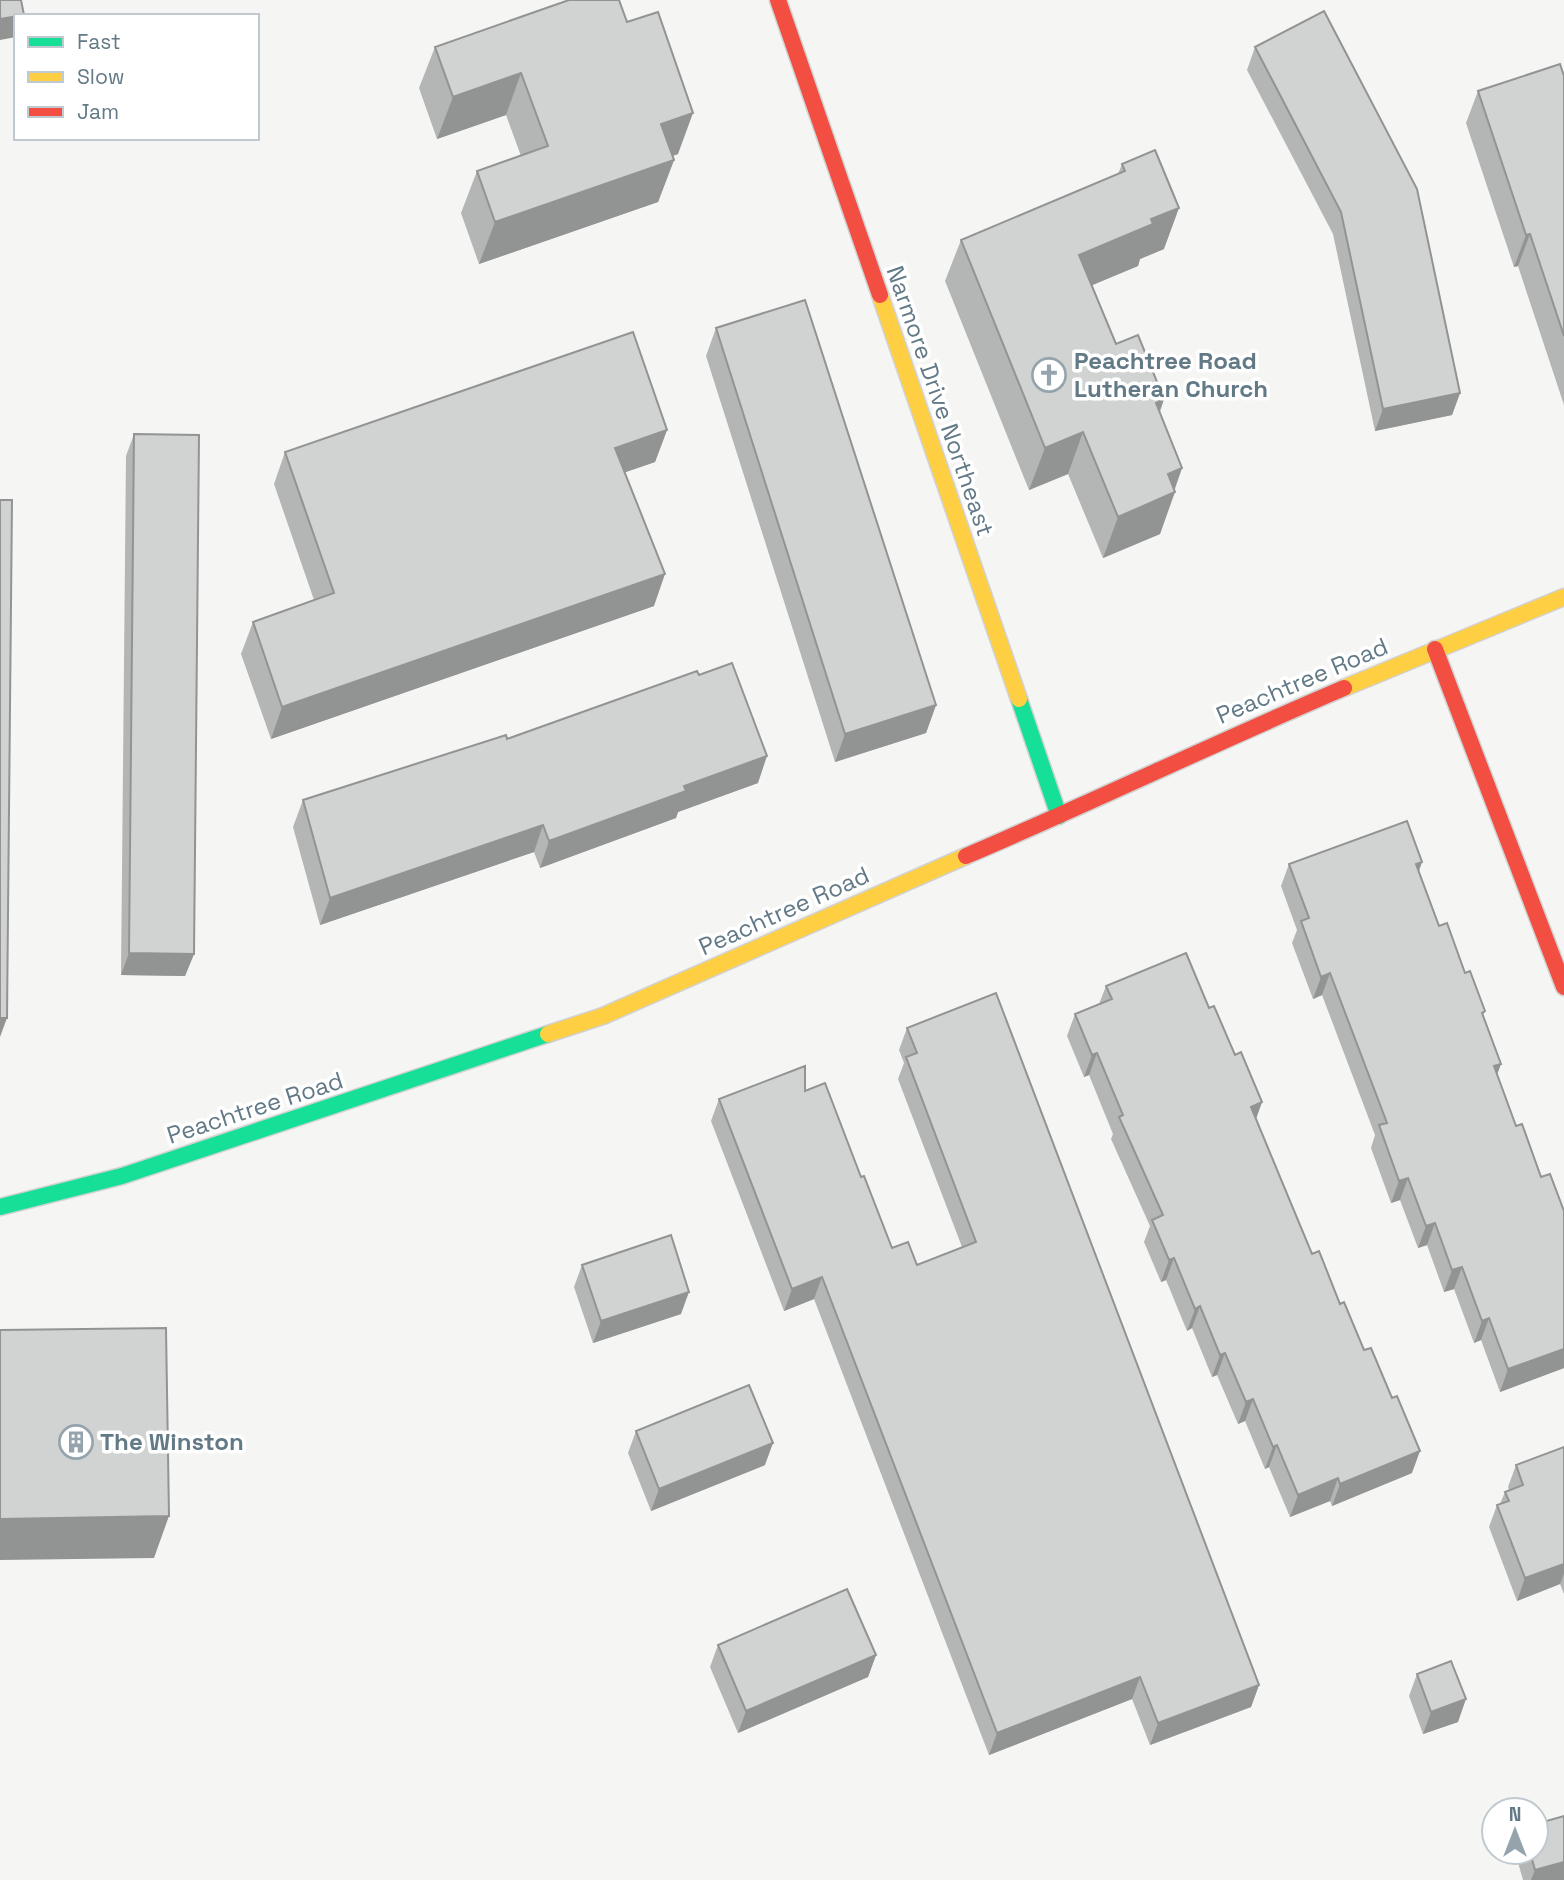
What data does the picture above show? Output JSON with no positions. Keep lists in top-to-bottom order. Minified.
{"streets":{"main road":["Narmore Drive Northeast","Peachtree Road"]},"crossings":[["Narmore Drive Northeast","Peachtree Road"]],"places":{"church":["Peachtree Road Lutheran Church"],"building":["The Winston"]},"legend":["Fast","Slow","Jam"],"north":"top"}
